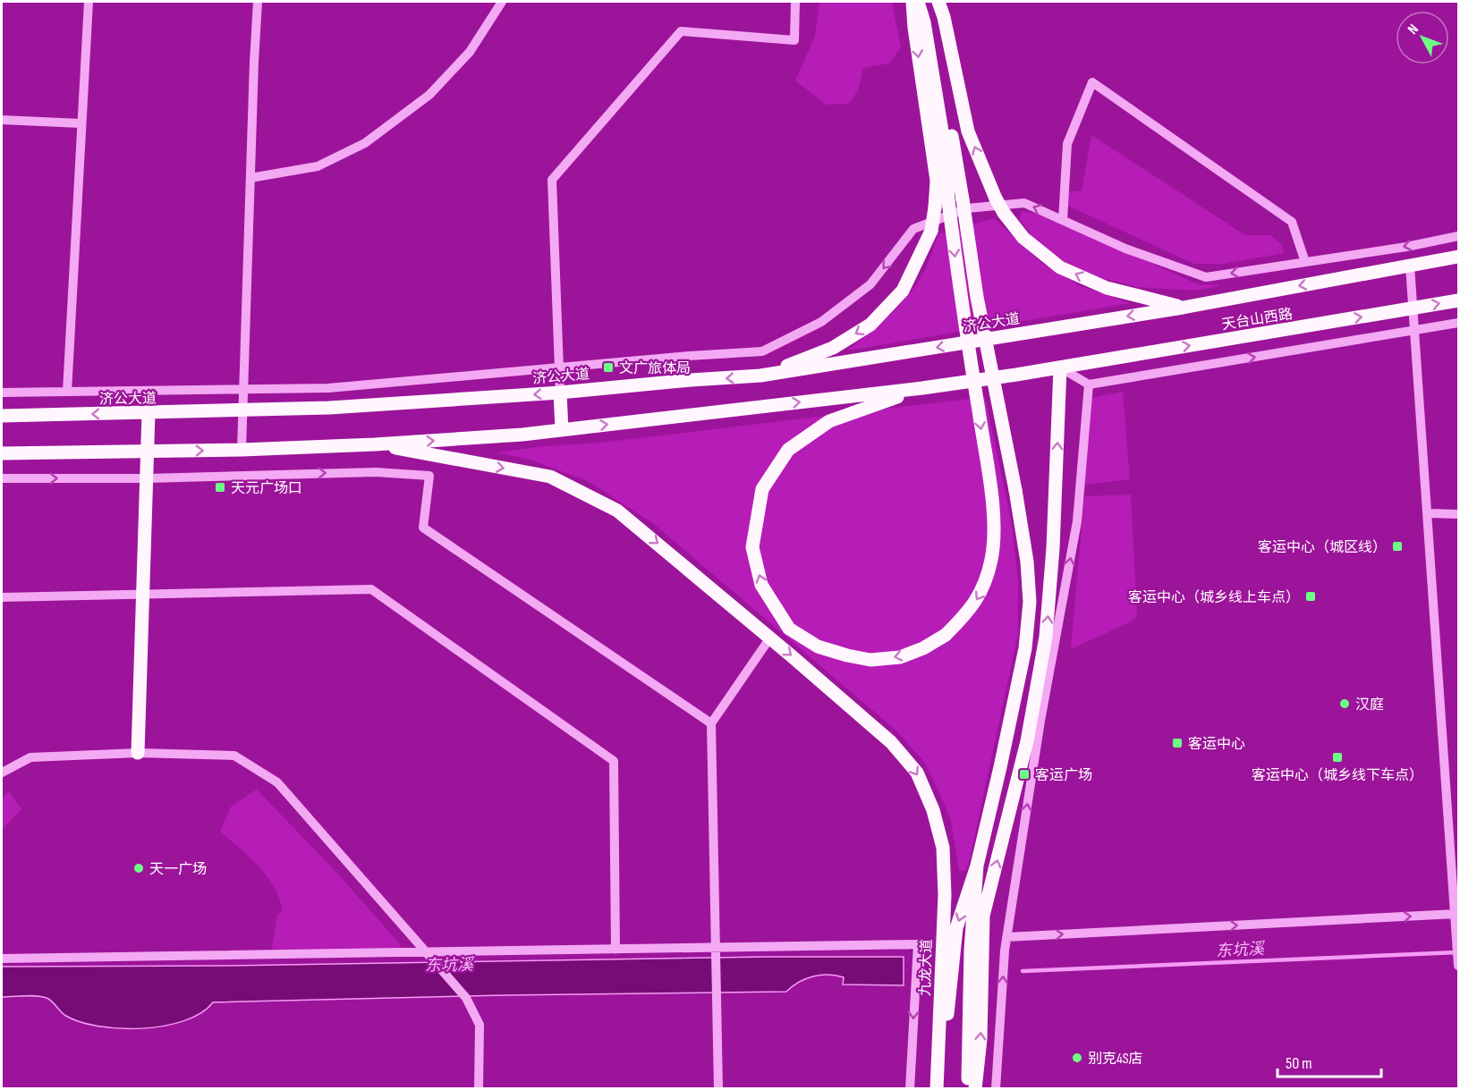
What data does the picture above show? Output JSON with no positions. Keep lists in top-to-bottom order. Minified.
{"streets":{"main road":["天台山西路","济公大道","九龙大道"]},"crossings":[["天台山西路","济公大道"]],"one_way":["九龙大道"],"water":["东坑溪"],"places":{"transit":["文广旅体局","天元广场口","客运中心（城区线）","客运中心（城乡线上车点）","客运中心","客运中心（城乡线下车点）","客运广场"],"other":["汉庭","天一广场","别克4S店"]},"scale_bar":"50 m","north":"top left"}
